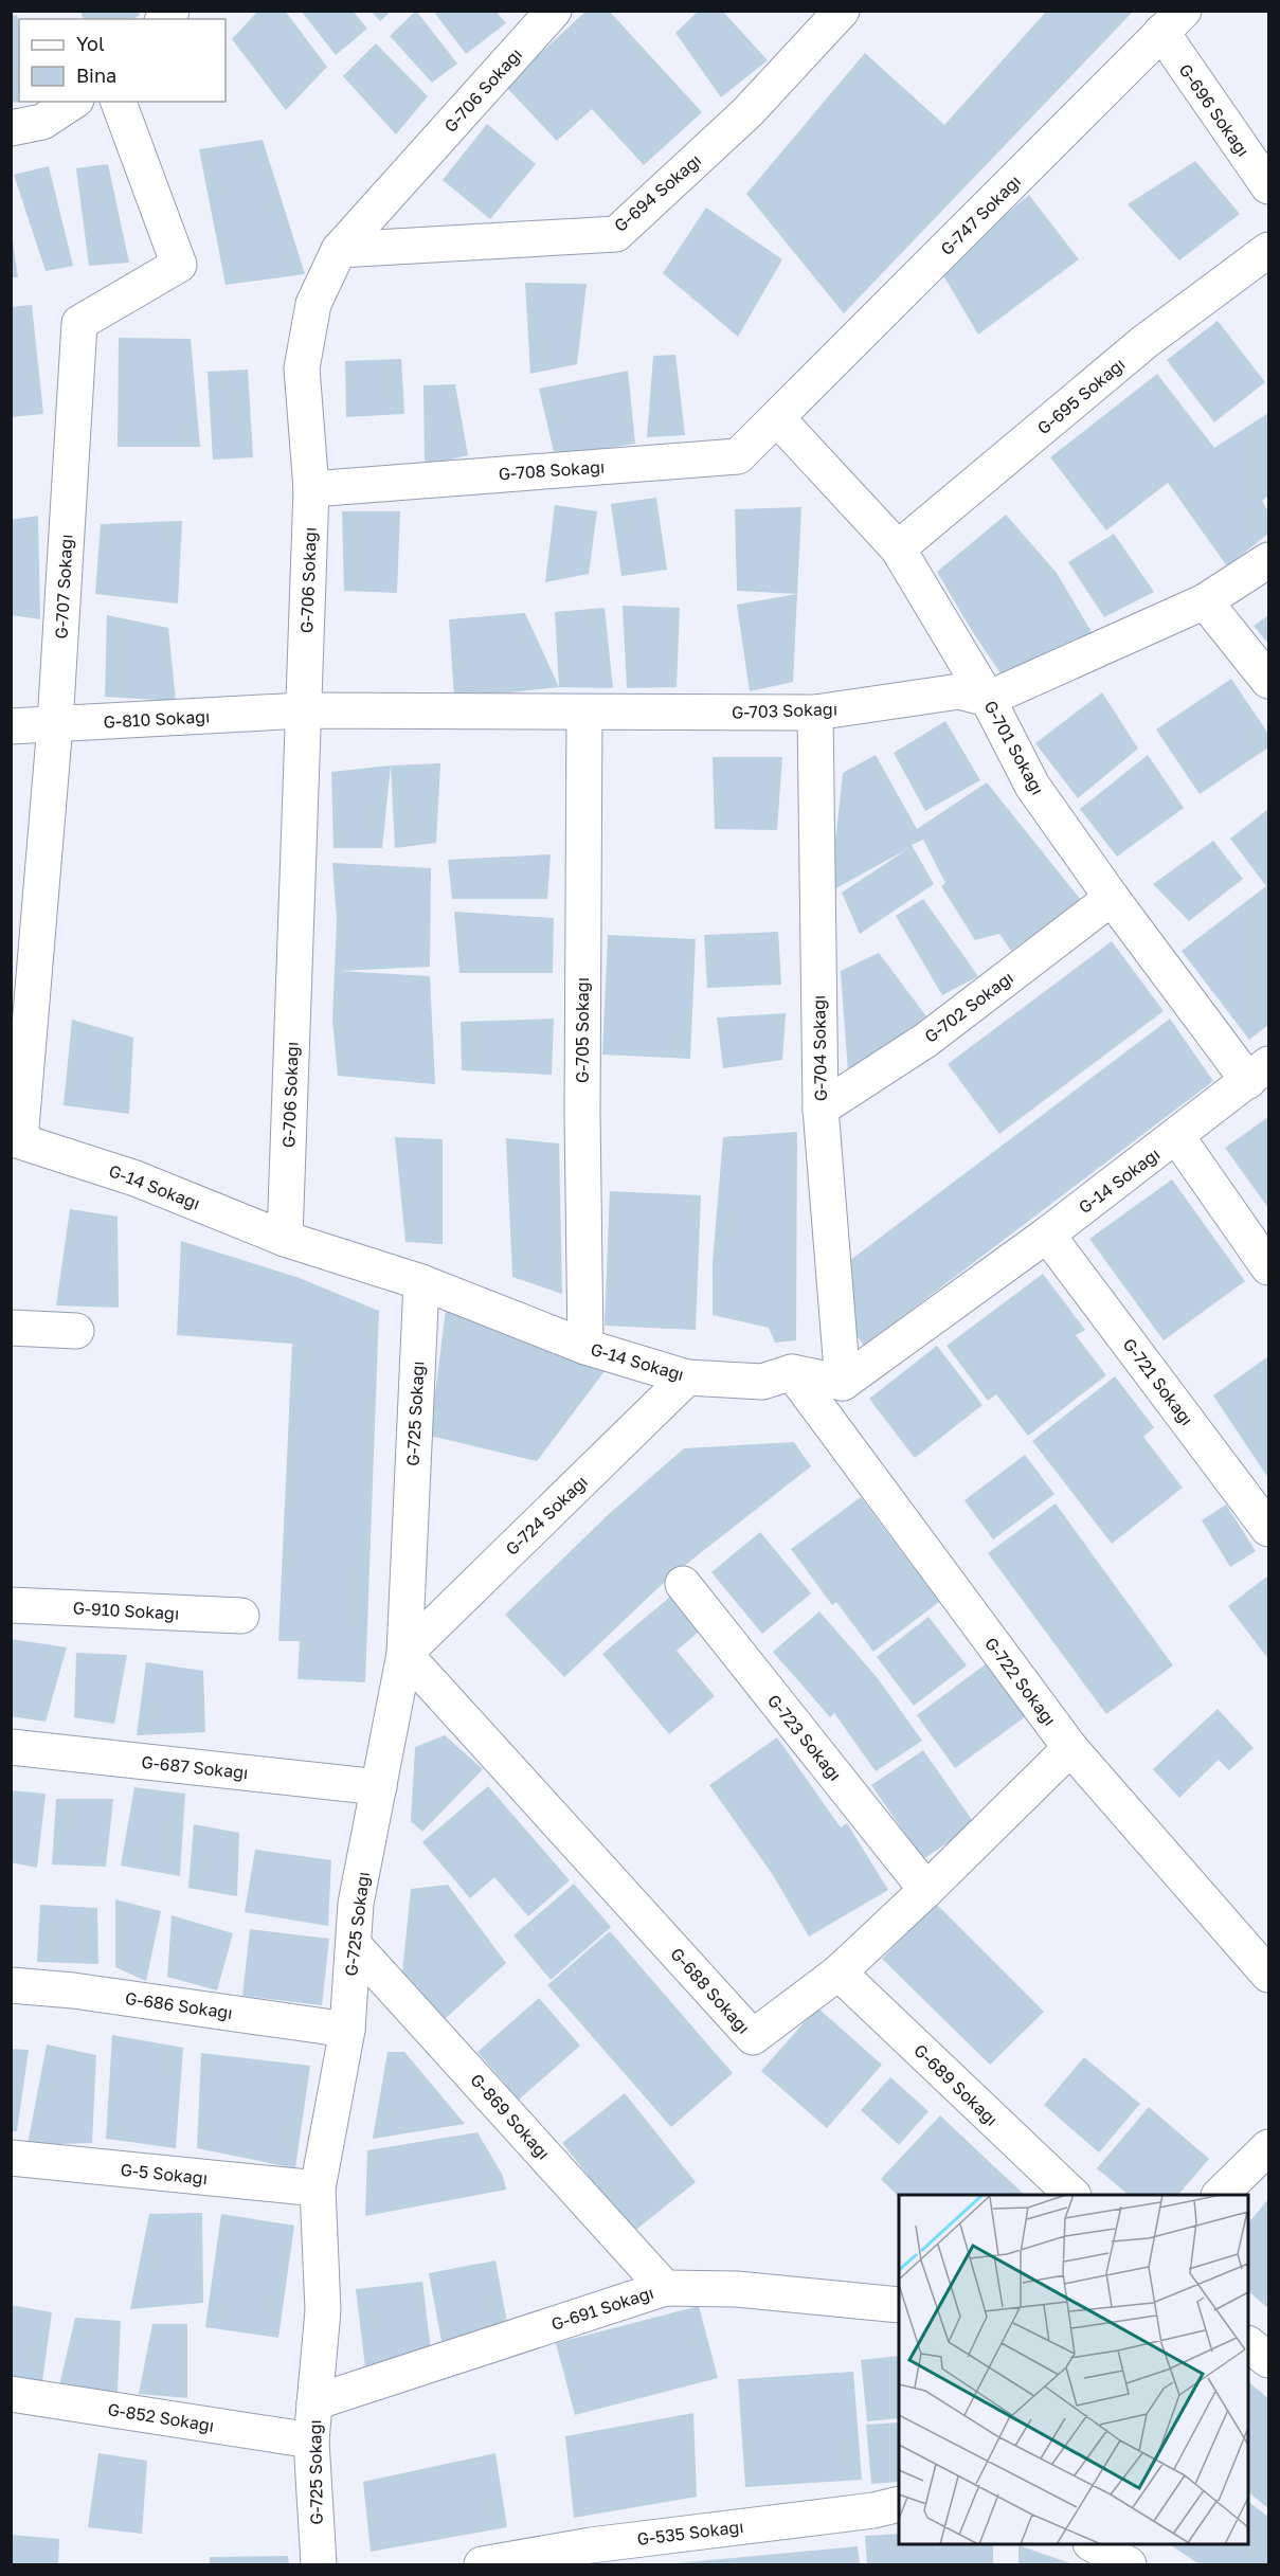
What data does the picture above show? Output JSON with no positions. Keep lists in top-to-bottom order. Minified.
{"streets":{"street":["G-706 Sokağı","G-696 Sokağı","G-694 Sokağı","G-747 Sokağı","G-695 Sokağı","G-708 Sokağı","G-707 Sokağı","G-703 Sokağı","G-810 Sokağı","G-701 Sokağı","G-702 Sokağı","G-705 Sokağı","G-704 Sokağı","G-14 Sokağı","G-721 Sokağı","G-725 Sokağı","G-724 Sokağı","G-910 Sokağı","G-722 Sokağı","G-723 Sokağı","G-687 Sokağı","G-688 Sokağı","G-686 Sokağı","G-689 Sokağı","G-869 Sokağı","G-5 Sokağı","G-691 Sokağı","G-852 Sokağı","G-535 Sokağı"]},"crossings":[["G-706 Sokağı","G-694 Sokağı"],["G-706 Sokağı","G-708 Sokağı"],["G-706 Sokağı","G-703 Sokağı"],["G-706 Sokağı","G-810 Sokağı"],["G-706 Sokağı","G-14 Sokağı"],["G-696 Sokağı","G-747 Sokağı"],["G-747 Sokağı","G-708 Sokağı"],["G-747 Sokağı","G-701 Sokağı"],["G-695 Sokağı","G-701 Sokağı"],["G-708 Sokağı","G-701 Sokağı"],["G-707 Sokağı","G-810 Sokağı"],["G-707 Sokağı","G-14 Sokağı"],["G-703 Sokağı","G-810 Sokağı"],["G-703 Sokağı","G-701 Sokağı"],["G-703 Sokağı","G-705 Sokağı"],["G-703 Sokağı","G-704 Sokağı"],["G-701 Sokağı","G-702 Sokağı"],["G-701 Sokağı","G-14 Sokağı"],["G-702 Sokağı","G-704 Sokağı"],["G-705 Sokağı","G-14 Sokağı"],["G-704 Sokağı","G-14 Sokağı"],["G-14 Sokağı","G-721 Sokağı"],["G-14 Sokağı","G-725 Sokağı"],["G-14 Sokağı","G-724 Sokağı"],["G-14 Sokağı","G-722 Sokağı"],["G-725 Sokağı","G-724 Sokağı"],["G-725 Sokağı","G-687 Sokağı"],["G-725 Sokağı","G-688 Sokağı"],["G-725 Sokağı","G-686 Sokağı"],["G-725 Sokağı","G-869 Sokağı"],["G-725 Sokağı","G-5 Sokağı"],["G-725 Sokağı","G-691 Sokağı"],["G-725 Sokağı","G-852 Sokağı"],["G-724 Sokağı","G-688 Sokağı"],["G-722 Sokağı","G-688 Sokağı"],["G-723 Sokağı","G-688 Sokağı"],["G-688 Sokağı","G-689 Sokağı"],["G-869 Sokağı","G-691 Sokağı"]],"legend":["Yol","Bina"]}
